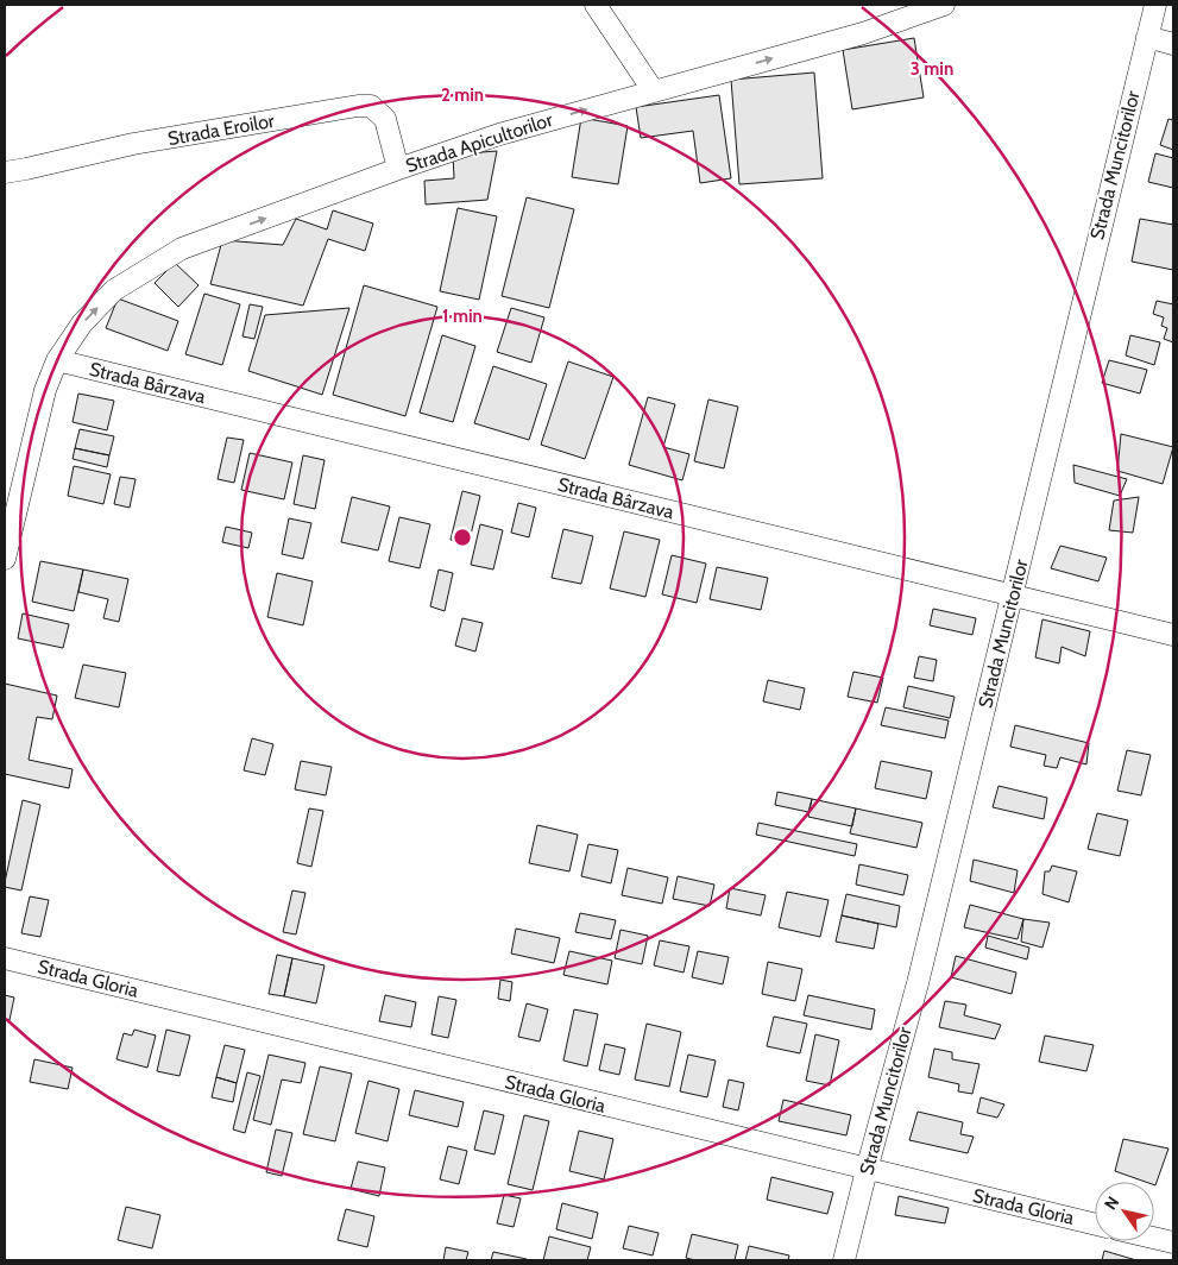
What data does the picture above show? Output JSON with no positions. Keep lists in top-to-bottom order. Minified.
{"streets":{"street":["Strada Eroilor","Strada Apicultorilor","Strada Muncitorilor","Strada Bârzava","Strada Gloria"]},"crossings":[["Strada Eroilor","Strada Apicultorilor"],["Strada Apicultorilor","Strada Bârzava"],["Strada Muncitorilor","Strada Bârzava"],["Strada Muncitorilor","Strada Gloria"]],"one_way":["Strada Apicultorilor"],"north":"top left","rings":["3 min","2 min","1 min"]}
